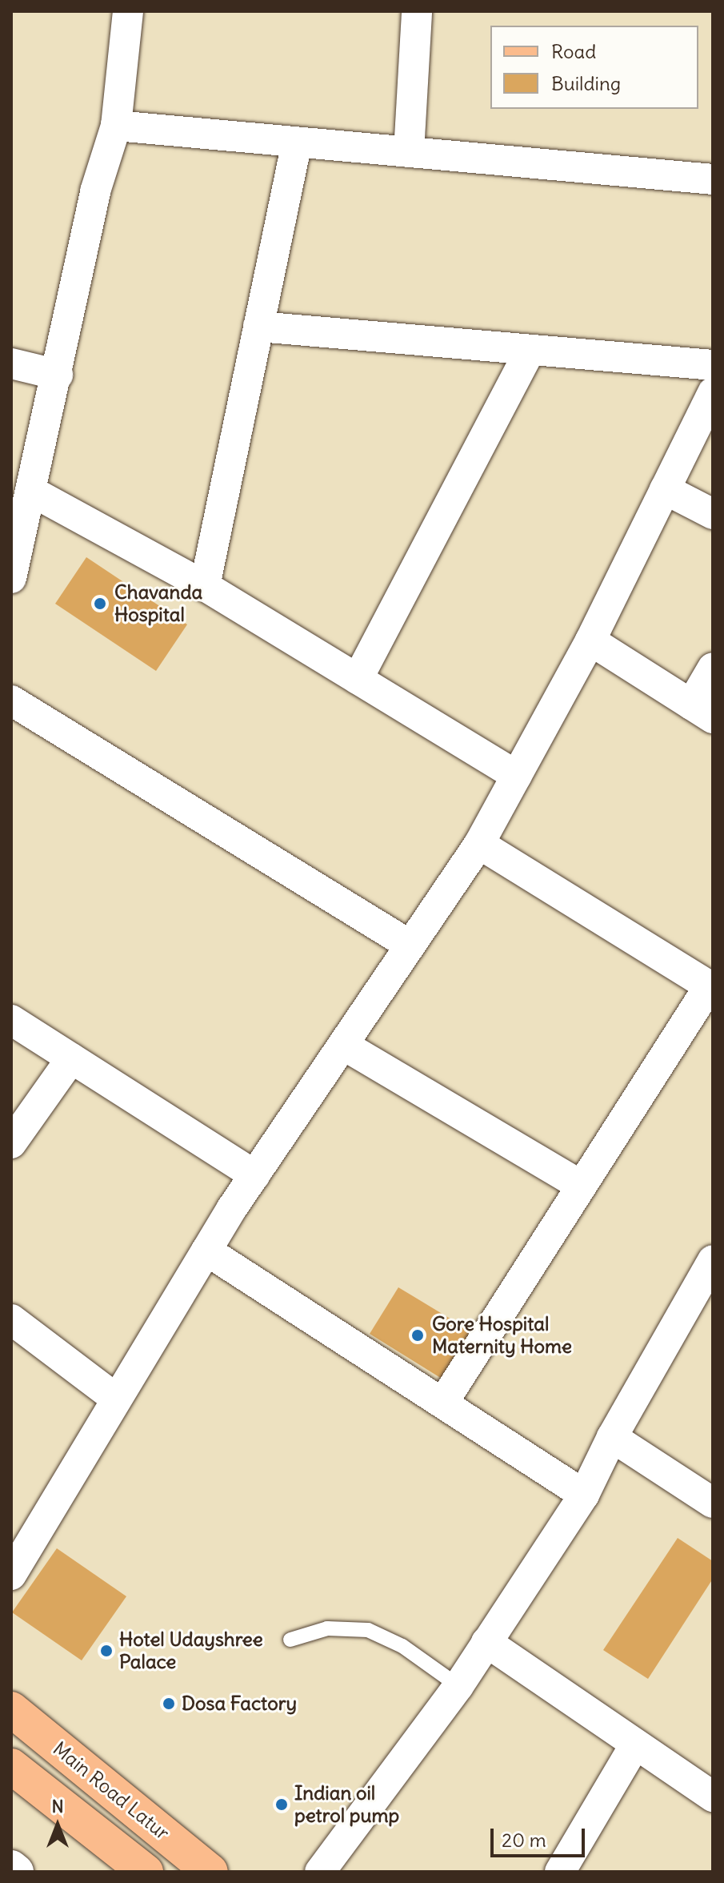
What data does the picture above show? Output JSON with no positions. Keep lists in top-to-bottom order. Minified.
{"streets":{"main road":["Main Road Latur"]},"places":["Chavanda Hospital","Gore Hospital Maternity Home","Hotel Udayshree Palace","Dosa Factory","Indian oil petrol pump"],"legend":["Road","Building"],"scale_bar":"20 m","north":"top"}
